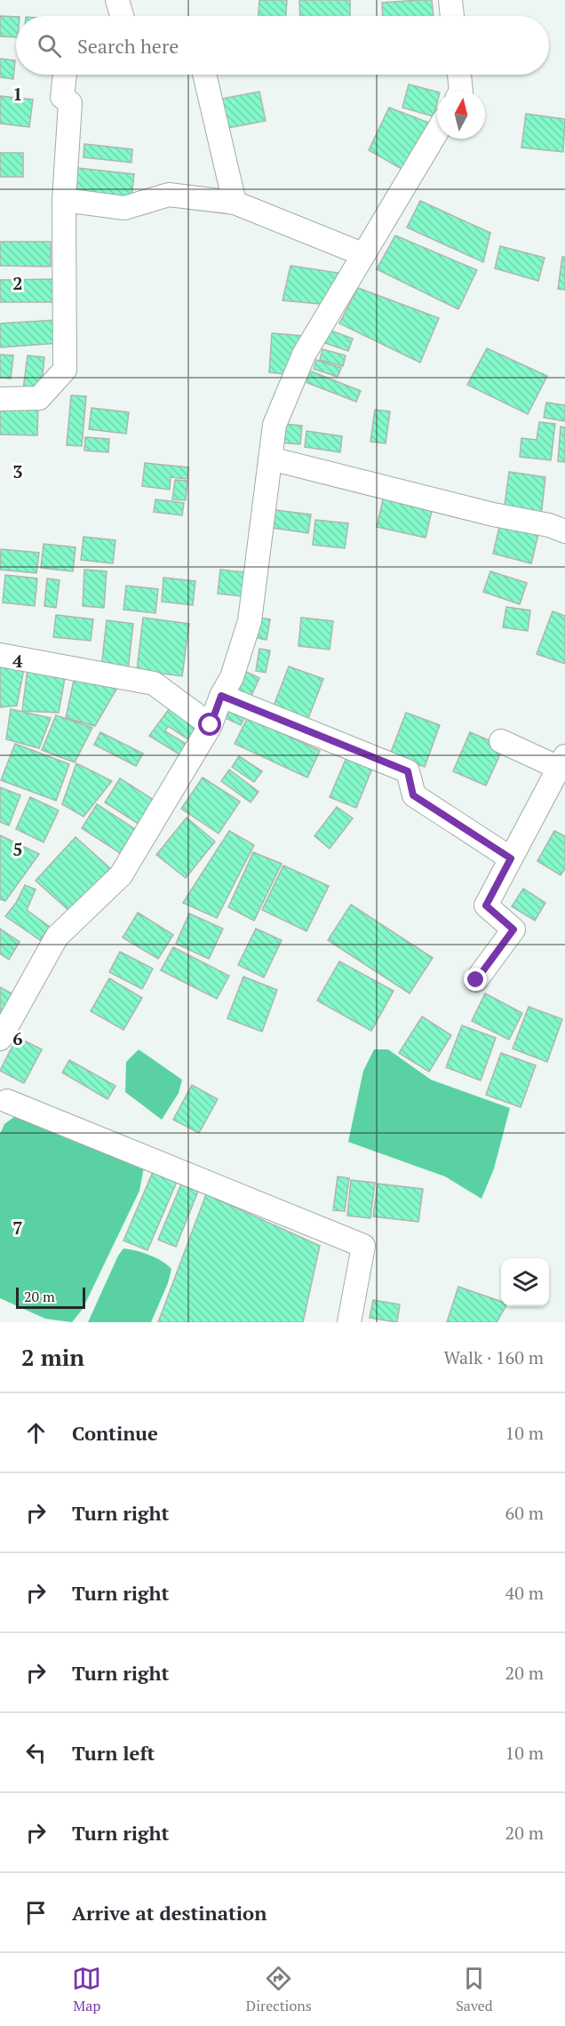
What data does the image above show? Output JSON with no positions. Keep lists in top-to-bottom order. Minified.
{"scale_bar":"20 m","north":"top","page":{"search":"Search here","scale":"20 m","heading":["2 min","Walk · 160 m"],"list":[["Continue","10 m"],["Turn right","60 m"],["Turn right","40 m"],["Turn right","20 m"],["Turn left","10 m"],["Turn right","20 m"],"Arrive at destination"],"nav":["Map","Directions","Saved"]},"grid":{"rows":["1","2","3","4","5","6","7"]}}
